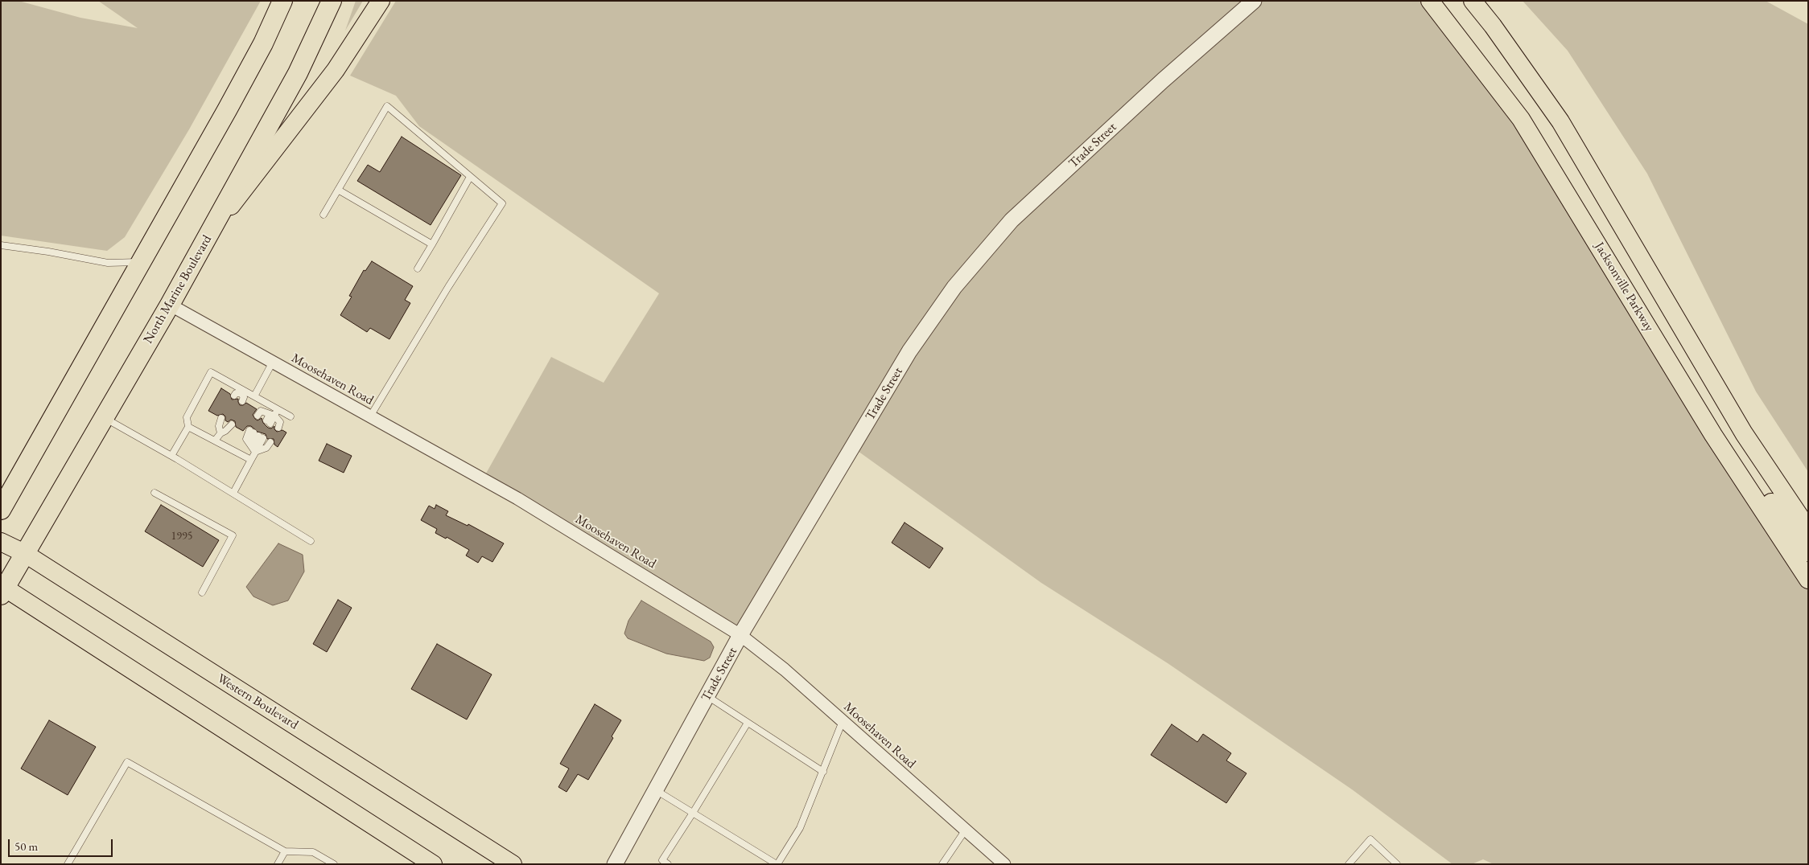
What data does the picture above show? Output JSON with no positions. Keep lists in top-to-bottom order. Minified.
{"streets":{"highway":["North Marine Boulevard"],"main road":["Jacksonville Parkway","Western Boulevard"],"street":["Trade Street","Moosehaven Road"]},"crossings":[["Trade Street","Moosehaven Road"],["North Marine Boulevard","Moosehaven Road"],["North Marine Boulevard","Western Boulevard"]],"house_numbers":["1995"],"scale_bar":"50 m"}
